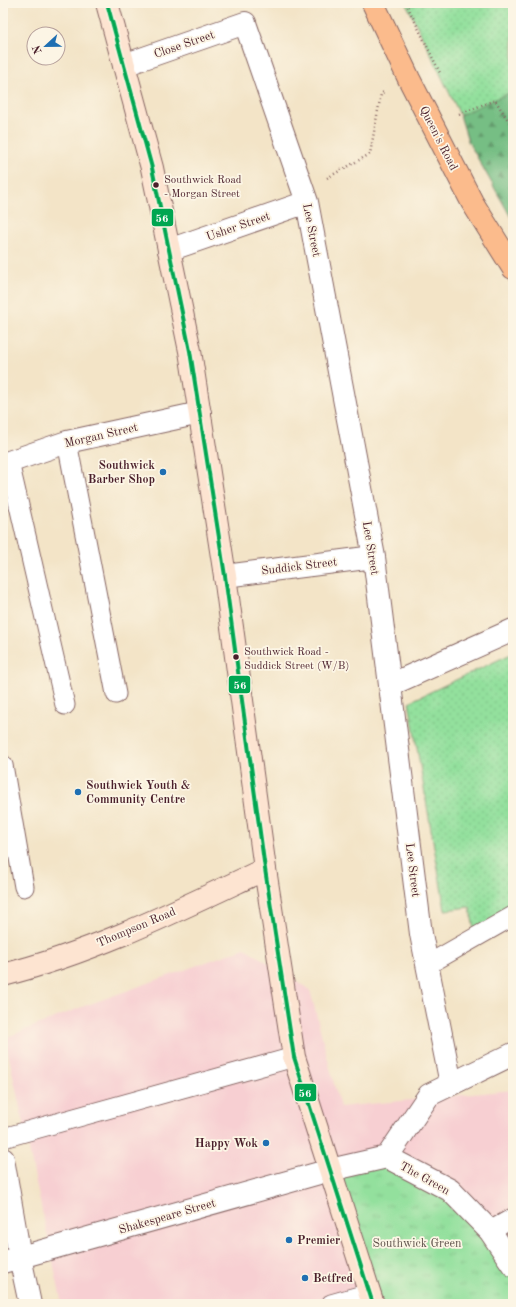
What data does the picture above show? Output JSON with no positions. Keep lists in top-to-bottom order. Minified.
{"streets":{"main road":["Queen's Road","Thompson Road"],"street":["Close Street","Usher Street","Lee Street","Morgan Street","Suddick Street","The Green","Shakespeare Street"]},"crossings":[["Close Street","Lee Street"],["Usher Street","Lee Street"],["Lee Street","Suddick Street"],["The Green","Shakespeare Street"]],"parks":["Southwick Green"],"places":["Southwick Road - Morgan Street","Southwick Barber Shop","Southwick Road - Suddick Street (W/B)","Southwick Youth & Community Centre","Happy Wok","Premier","Betfred"],"lines":["transit line 56"],"north":"left"}
